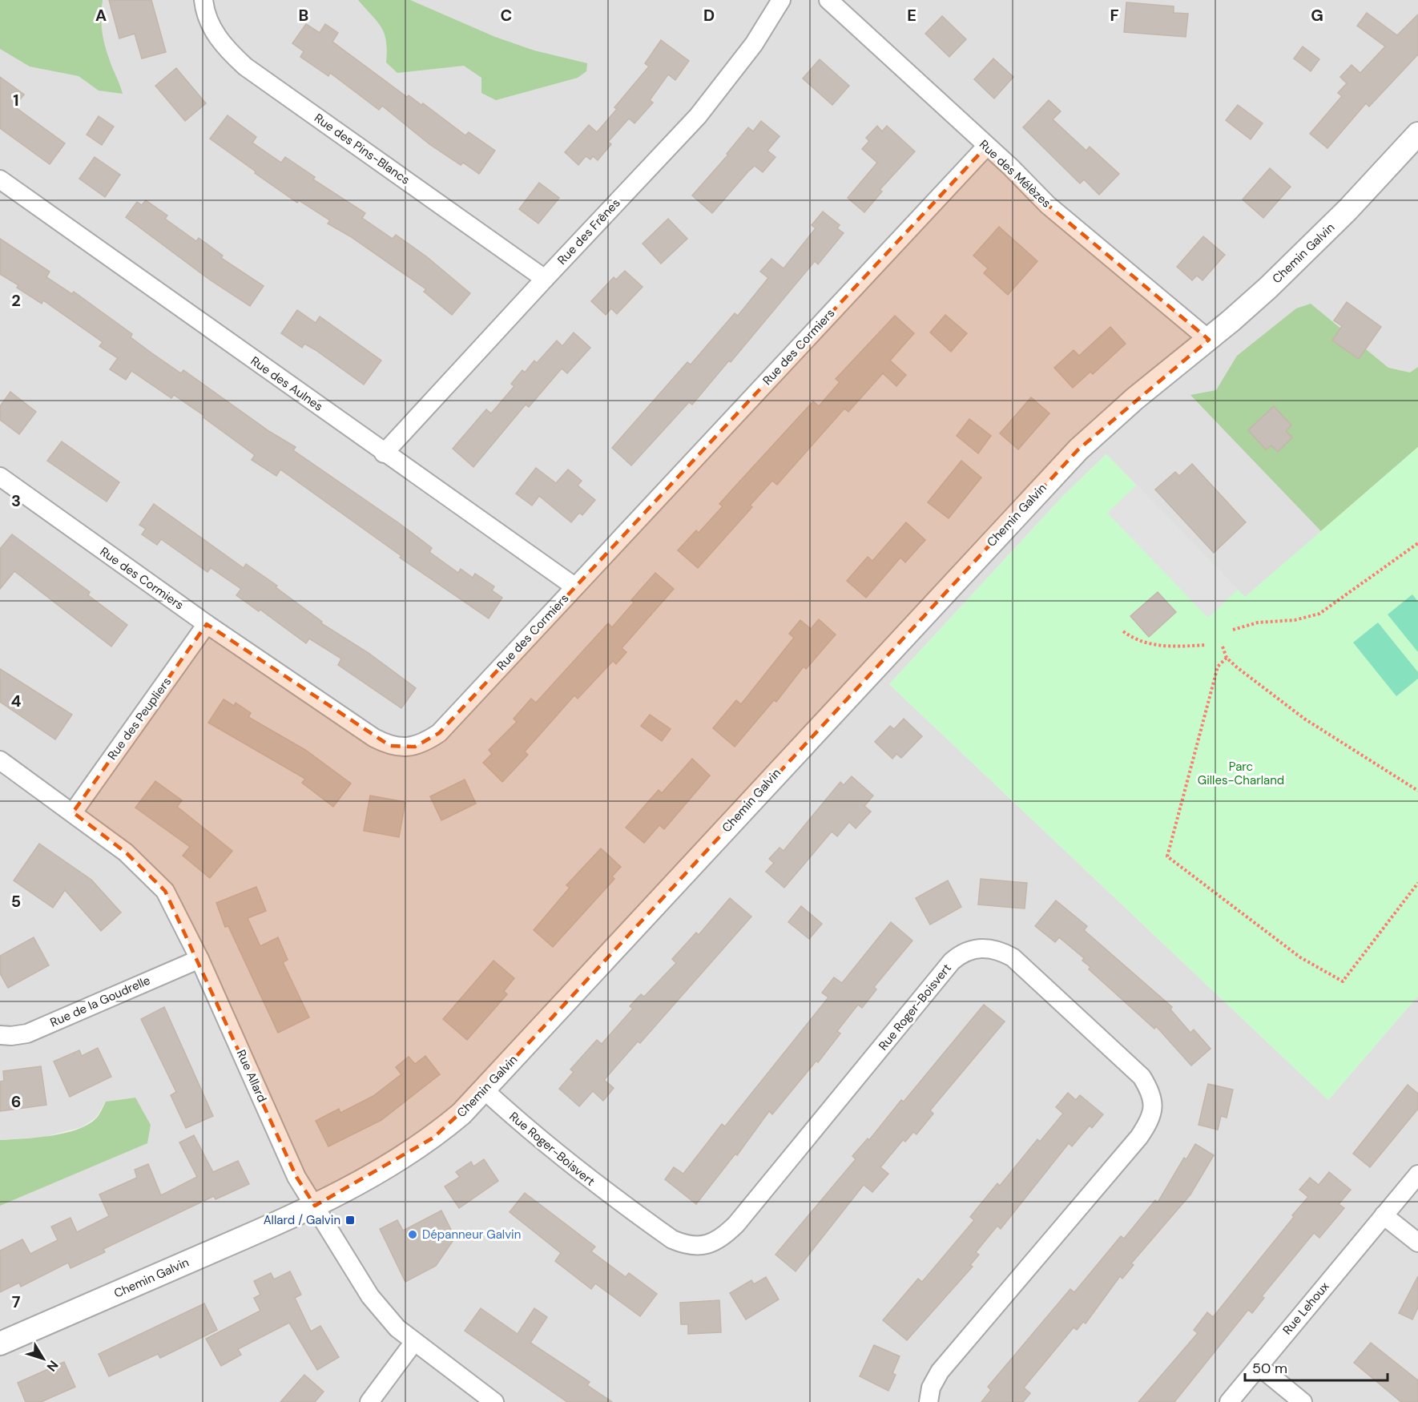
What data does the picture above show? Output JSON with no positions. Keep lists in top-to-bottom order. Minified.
{"streets":{"street":["Rue des Pins-Blancs","Rue des Mélèzes","Rue des Frênes","Chemin Galvin","Rue des Cormiers","Rue des Aulnes","Rue des Peupliers","Rue de la Goudrelle","Rue Roger-Boisvert","Rue Allard","Rue Lehoux"]},"crossings":[["Rue des Pins-Blancs","Rue des Frênes"],["Rue des Mélèzes","Chemin Galvin"],["Rue des Mélèzes","Rue des Cormiers"],["Rue des Frênes","Rue des Aulnes"],["Chemin Galvin","Rue Roger-Boisvert"],["Chemin Galvin","Rue Allard"],["Rue des Cormiers","Rue des Aulnes"],["Rue des Cormiers","Rue des Peupliers"],["Rue des Peupliers","Rue Allard"],["Rue de la Goudrelle","Rue Allard"]],"parks":["Parc Gilles-Charland"],"places":{"transit":["Allard / Galvin"],"other":["Dépanneur Galvin"]},"scale_bar":"50 m","north":"bottom right","grid":{"columns":["A","B","C","D","E","F","G"],"rows":["1","2","3","4","5","6","7"]}}
